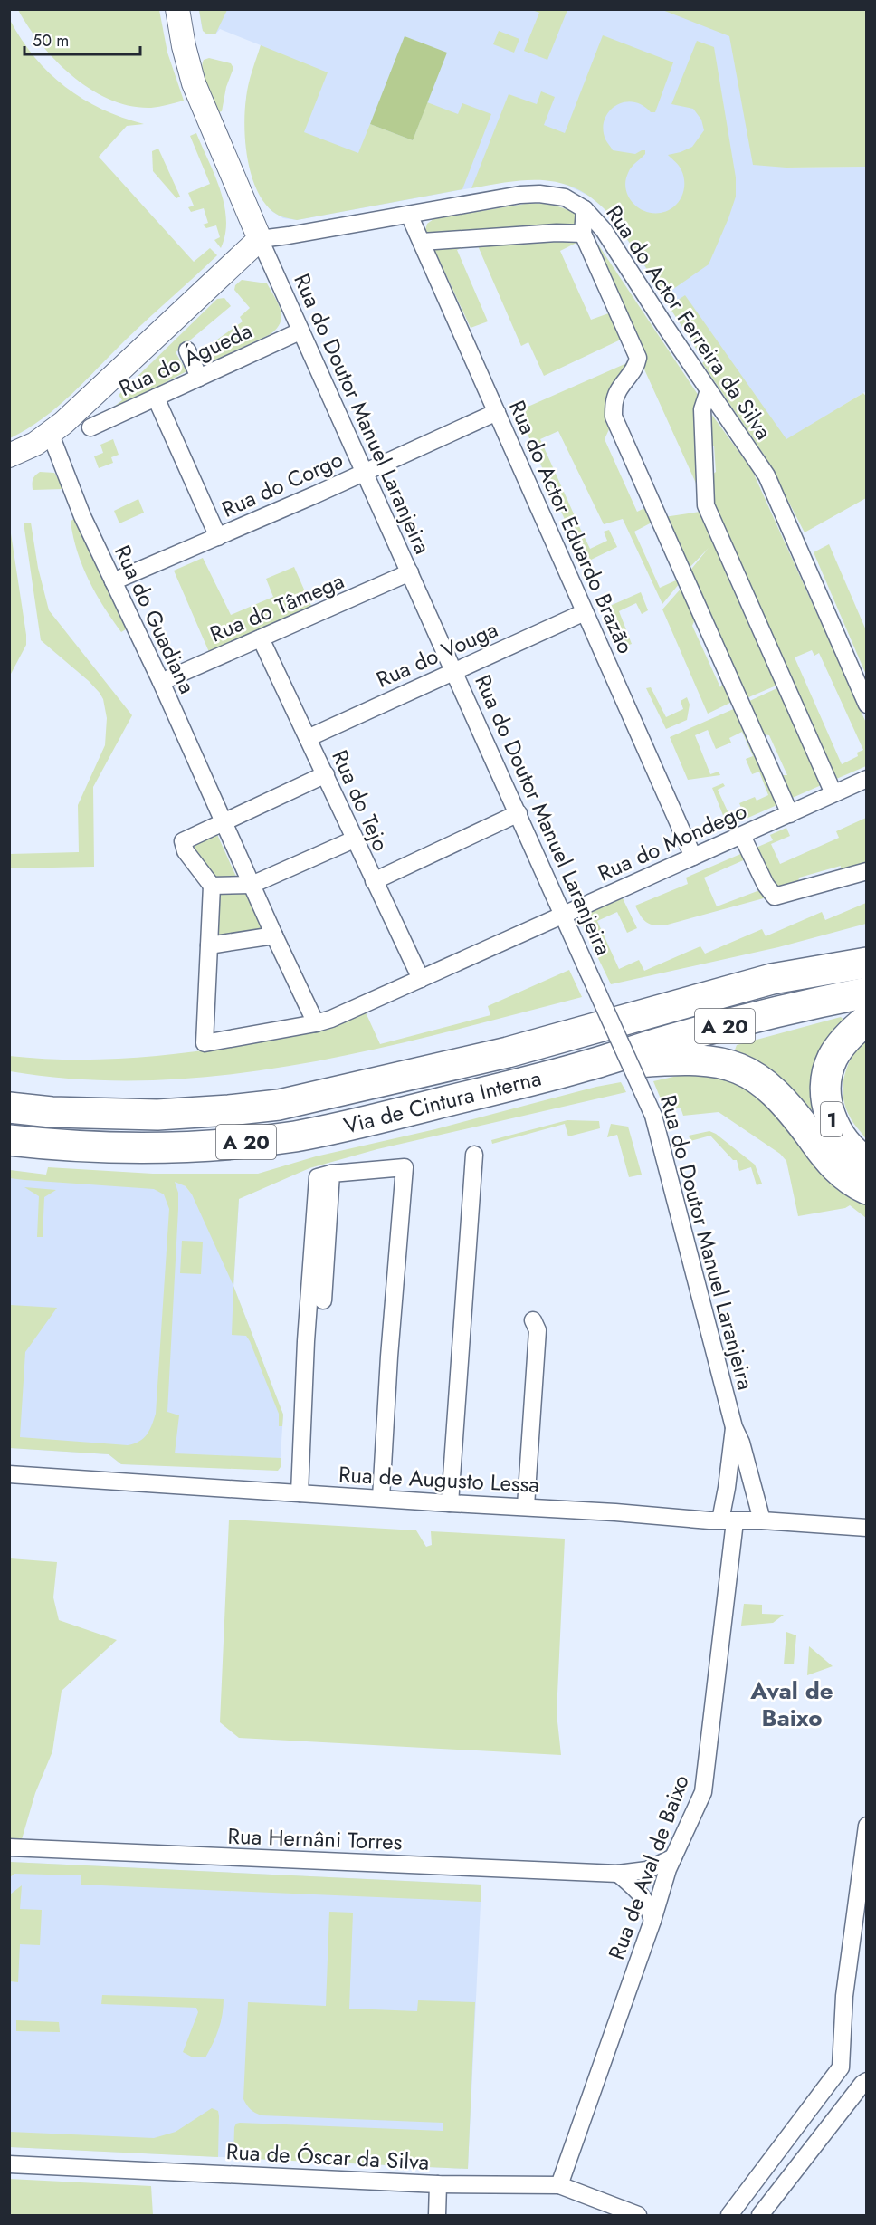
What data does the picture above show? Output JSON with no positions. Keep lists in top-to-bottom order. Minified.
{"streets":{"highway":["A 20","Via de Cintura Interna","1"],"street":["Rua do Actor Ferreira da Silva","Rua do Águeda","Rua do Doutor Manuel Laranjeira","Rua do Corgo","Rua do Actor Eduardo Brazão","Rua do Tâmega","Rua do Guadiana","Rua do Vouga","Rua do Tejo","Rua do Mondego","Rua de Augusto Lessa","Rua Hernâni Torres","Rua de Aval de Baixo","Rua de Óscar da Silva"]},"crossings":[["Rua do Actor Ferreira da Silva","Rua do Doutor Manuel Laranjeira"],["Rua do Actor Ferreira da Silva","Rua do Actor Eduardo Brazão"],["Rua do Águeda","Rua do Doutor Manuel Laranjeira"],["Rua do Doutor Manuel Laranjeira","Rua do Corgo"],["Rua do Doutor Manuel Laranjeira","Rua do Tâmega"],["Rua do Doutor Manuel Laranjeira","Rua do Vouga"],["Rua do Doutor Manuel Laranjeira","Rua do Mondego"],["Rua do Doutor Manuel Laranjeira","Rua de Augusto Lessa"],["Rua do Doutor Manuel Laranjeira","Rua de Aval de Baixo"],["Rua do Corgo","Rua do Actor Eduardo Brazão"],["Rua do Corgo","Rua do Guadiana"],["Rua do Actor Eduardo Brazão","Rua do Vouga"],["Rua do Actor Eduardo Brazão","Rua do Mondego"],["Rua do Tâmega","Rua do Guadiana"],["Rua do Tâmega","Rua do Tejo"],["Rua do Guadiana","Rua do Mondego"],["Rua do Vouga","Rua do Tejo"],["Rua do Tejo","Rua do Mondego"],["Rua de Augusto Lessa","Rua de Aval de Baixo"],["Rua Hernâni Torres","Rua de Aval de Baixo"],["Rua de Aval de Baixo","Rua de Óscar da Silva"]],"districts":["Aval de Baixo"],"scale_bar":"50 m"}
